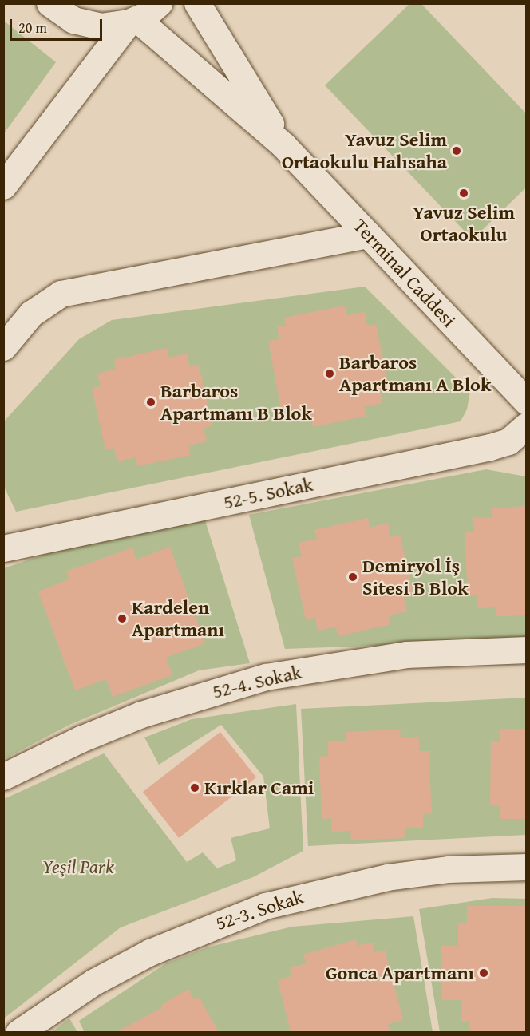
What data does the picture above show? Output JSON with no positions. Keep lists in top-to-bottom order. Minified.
{"streets":{"street":["Terminal Caddesi","52-5. Sokak","52-4. Sokak","52-3. Sokak"]},"parks":["Yeşil Park"],"places":["Yavuz Selim Ortaokulu Halısaha","Yavuz Selim Ortaokulu","Barbaros Apartmanı A Blok","Barbaros Apartmanı B Blok","Demiryol İş Sitesi B Blok","Kardelen Apartmanı","Kırklar Cami","Gonca Apartmanı"],"scale_bar":"20 m"}
